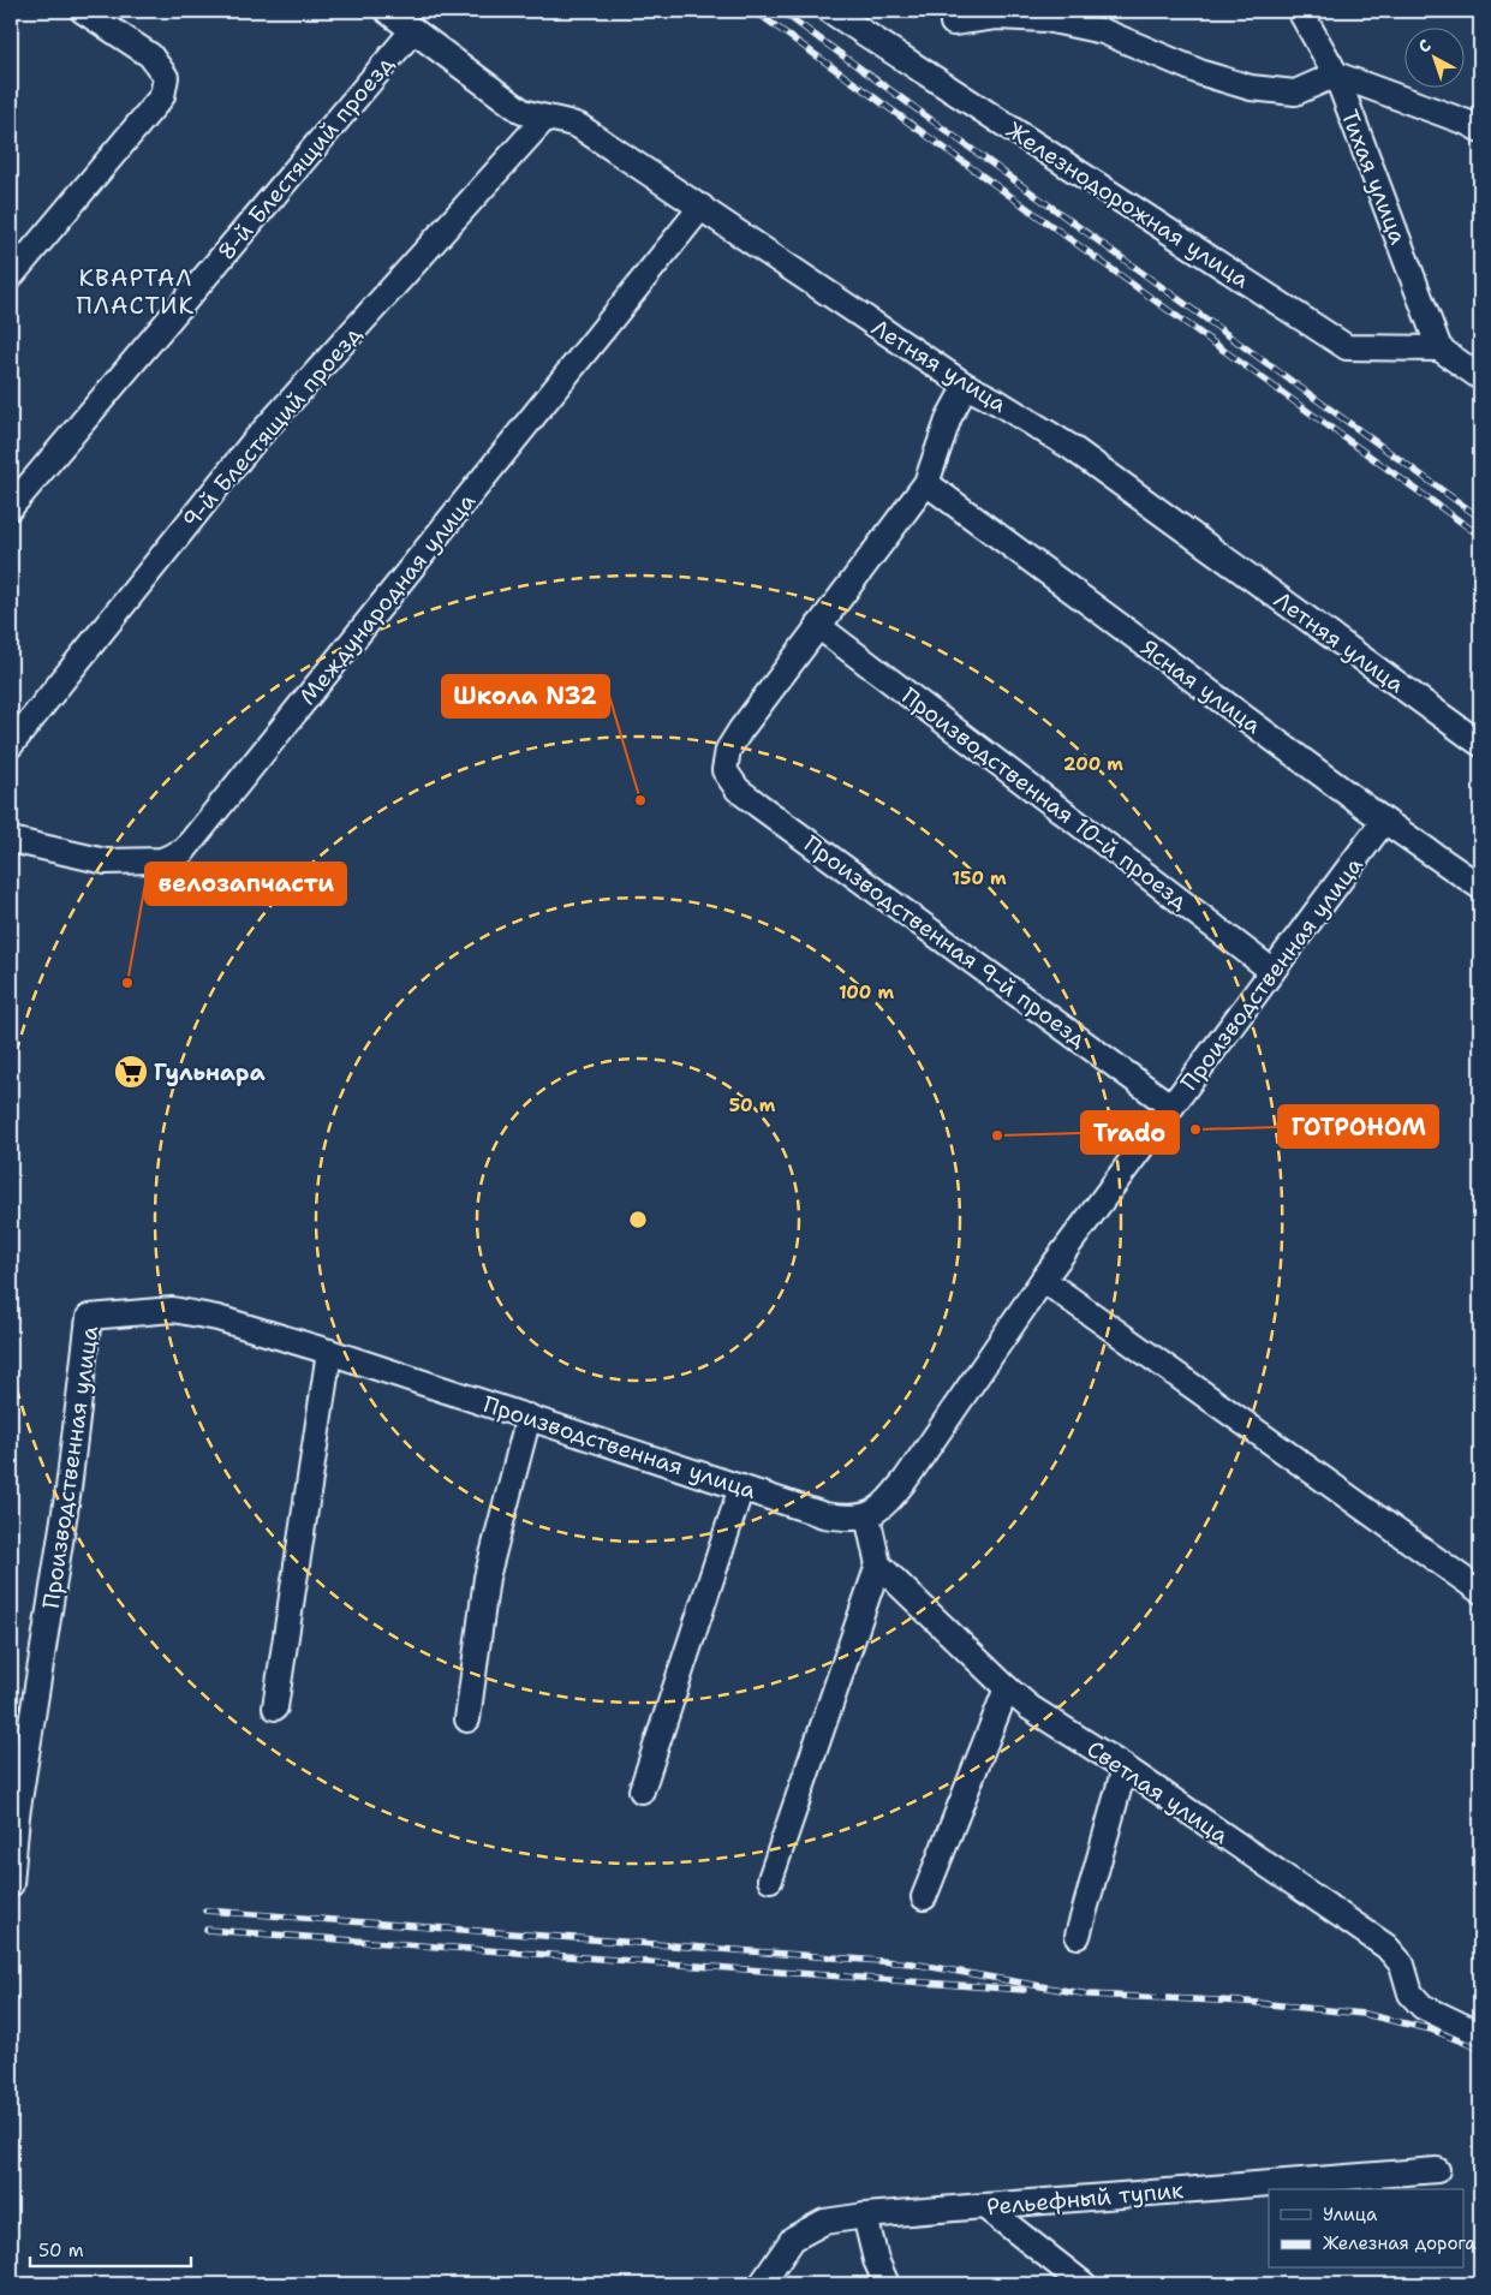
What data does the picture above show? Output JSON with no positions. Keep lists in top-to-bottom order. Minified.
{"streets":{"street":["8-й Блестящий проезд","Тихая улица","Железнодорожная улица","Летняя улица","9-й Блестящий проезд","Международная улица","Ясная улица","Производственная 10-й проезд","Производственная 9-й проезд","Производственная улица","Светлая улица","Рельефный тупик"]},"crossings":[["8-й Блестящий проезд","Летняя улица"],["Тихая улица","Железнодорожная улица"],["Летняя улица","9-й Блестящий проезд"],["Летняя улица","Международная улица"],["Ясная улица","Производственная улица"],["Производственная 10-й проезд","Производственная 9-й проезд"],["Производственная 10-й проезд","Производственная улица"],["Производственная 9-й проезд","Производственная улица"]],"districts":["КВАРТАЛ ПЛАСТИК"],"places":{"other":["Школа N32","велозапчасти","ГОТРОНОМ","Trado"],"supermarket":["Гульнара"]},"legend":["Улица","Железная дорога"],"scale_bar":"50 m","north":"top left","rings":["200 m","150 m","100 m","50 m"]}
